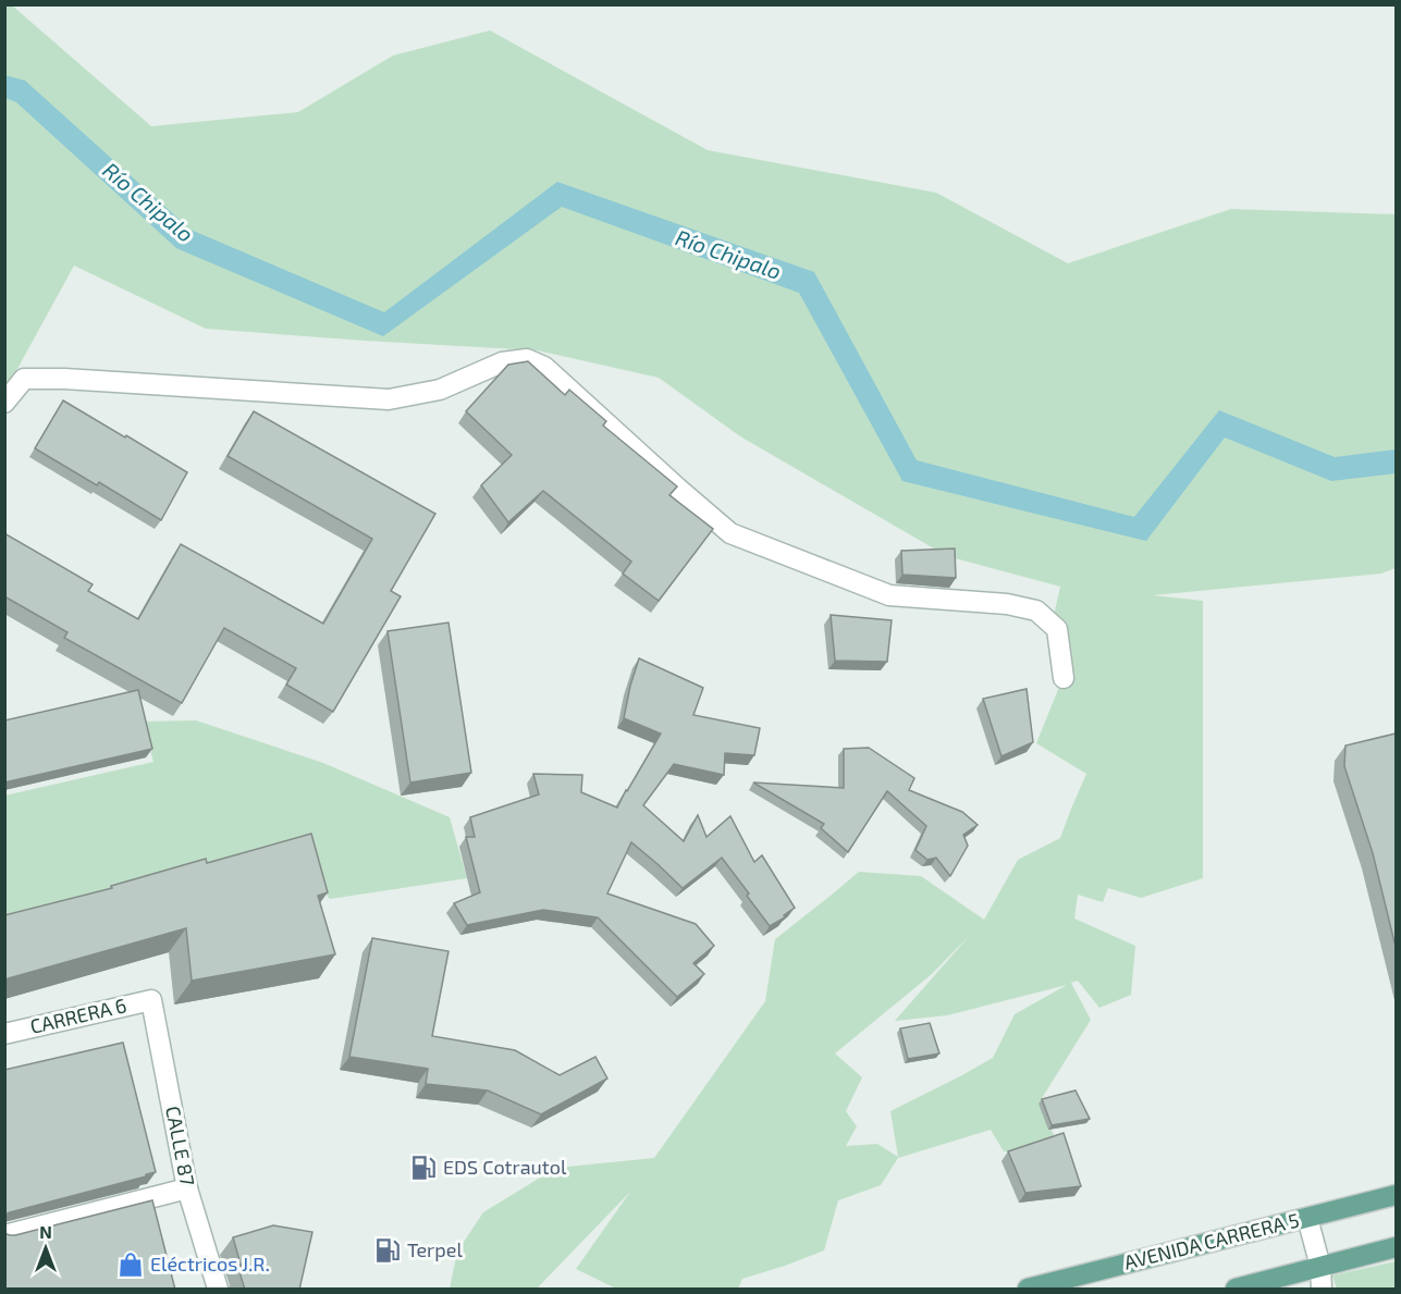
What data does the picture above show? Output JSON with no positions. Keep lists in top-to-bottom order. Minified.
{"streets":{"main road":["AVENIDA CARRERA 5"],"street":["CARRERA 6","CALLE 87"]},"crossings":[["CARRERA 6","CALLE 87"]],"water":["Río Chipalo"],"places":{"fuel station":["EDS Cotrautol","Terpel"],"shop":["Eléctricos J.R."]},"north":"top"}
